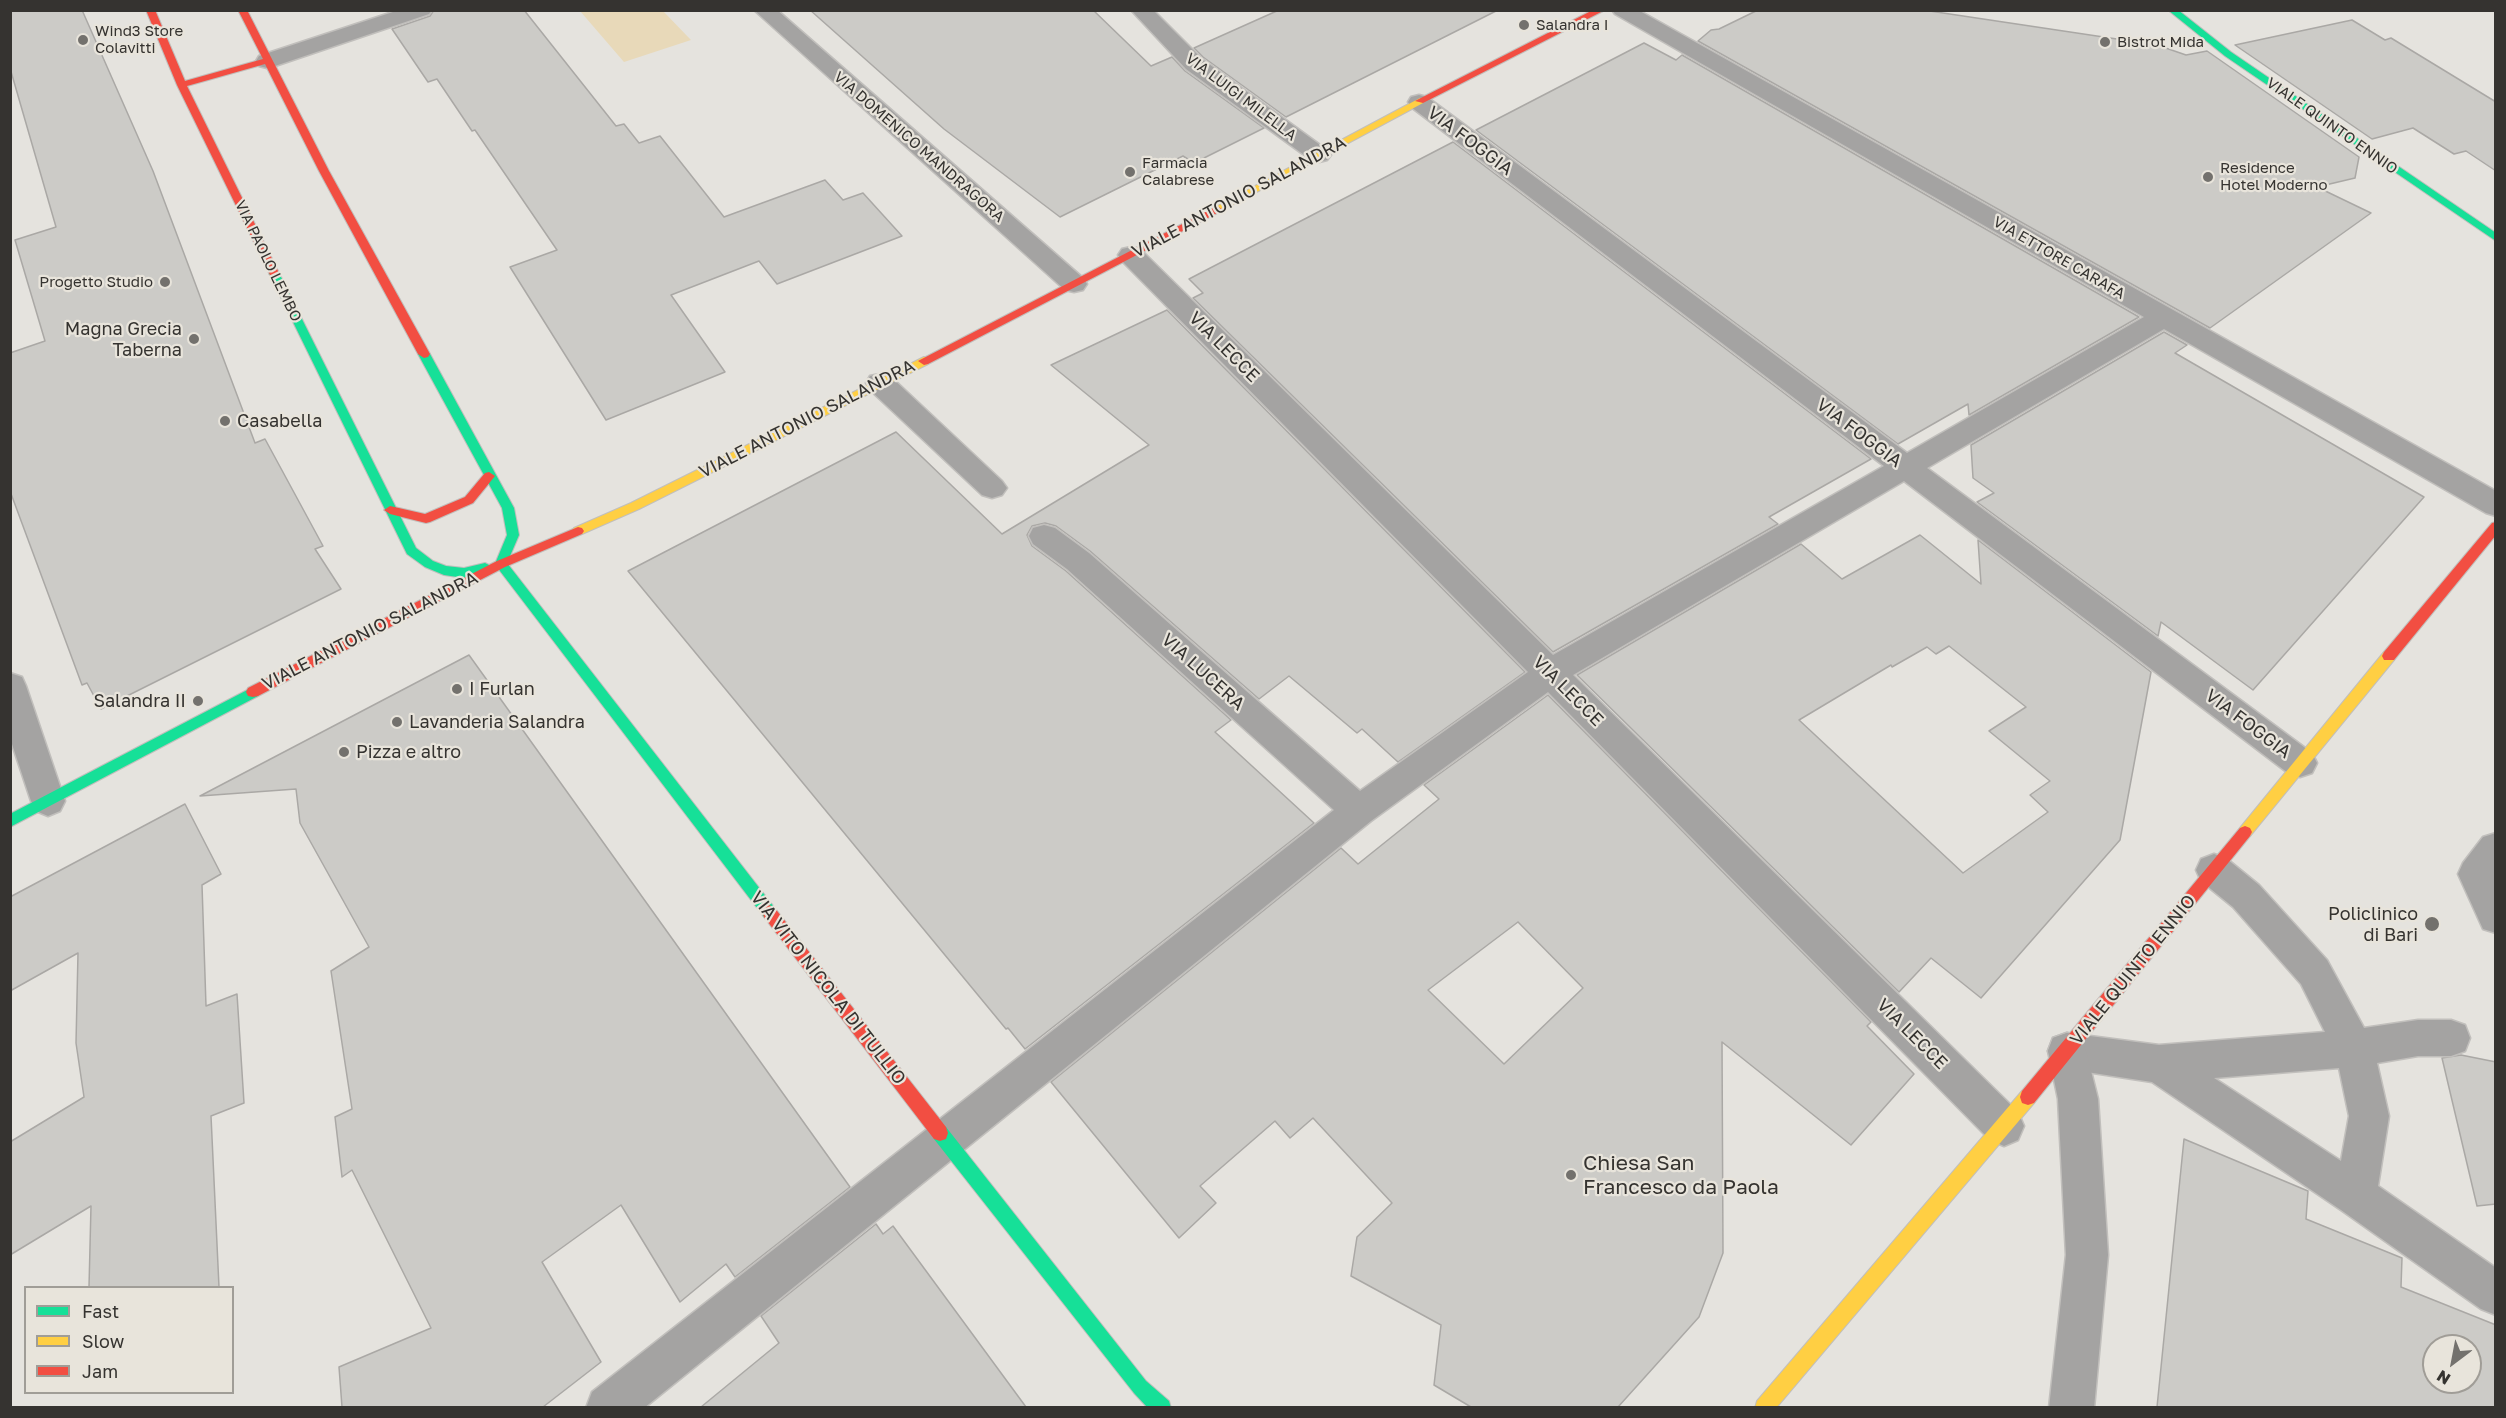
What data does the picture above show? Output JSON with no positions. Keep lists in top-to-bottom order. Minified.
{"streets":{"main road":["VIALE QUINTO ENNIO","VIALE ANTONIO SALANDRA","VIA PAOLO LEMBO","VIA VITO NICOLA DI TULLIO"],"street":["VIA LUIGI MILELLA","VIA FOGGIA","VIA DOMENICO MANDRAGORA","VIA ETTORE CARAFA","VIA LECCE","VIA LUCERA"]},"crossings":[["VIA LUIGI MILELLA","VIALE ANTONIO SALANDRA"],["VIALE QUINTO ENNIO","VIA FOGGIA"],["VIALE QUINTO ENNIO","VIA LECCE"],["VIA FOGGIA","VIALE ANTONIO SALANDRA"],["VIA DOMENICO MANDRAGORA","VIALE ANTONIO SALANDRA"],["VIALE ANTONIO SALANDRA","VIA PAOLO LEMBO"],["VIALE ANTONIO SALANDRA","VIA LECCE"],["VIALE ANTONIO SALANDRA","VIA VITO NICOLA DI TULLIO"],["VIA PAOLO LEMBO","VIA VITO NICOLA DI TULLIO"]],"places":["Salandra I","Wind3 Store Colavitti","Bistrot Mida","Farmacia Calabrese","Residence Hotel Moderno","Progetto Studio","Magna Grecia Taberna","Casabella","I Furlan","Salandra II","Lavanderia Salandra","Pizza e altro","Policlinico di Bari","Chiesa San Francesco da Paola"],"legend":["Fast","Slow","Jam"],"north":"bottom left"}
